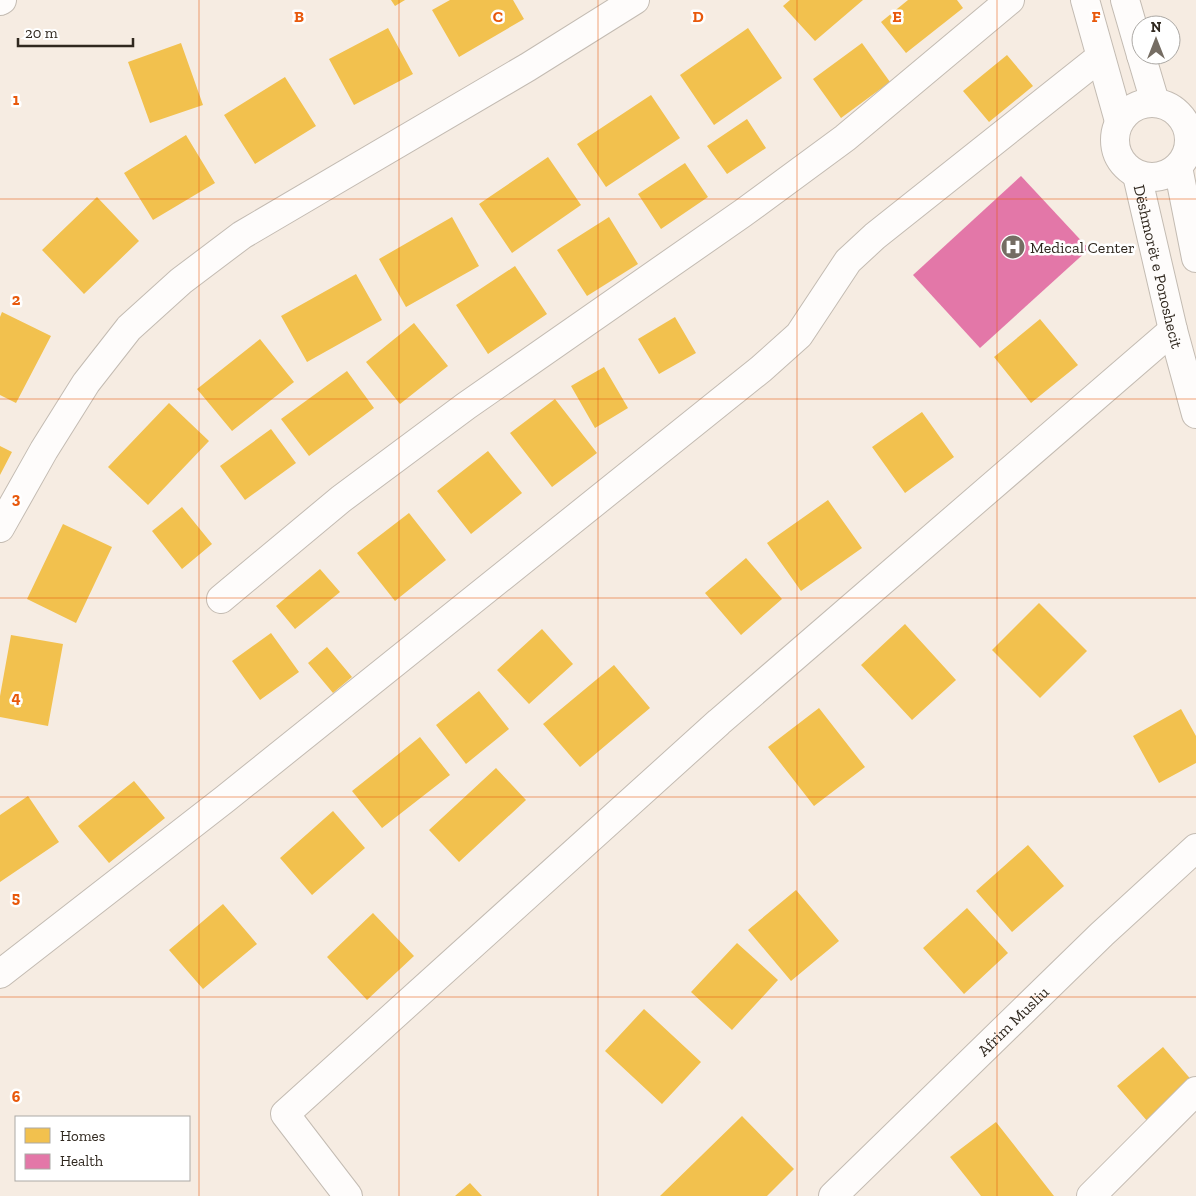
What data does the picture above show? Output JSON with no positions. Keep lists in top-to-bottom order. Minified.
{"streets":{"street":["Dëshmorët e Ponoshecit","Afrim Musliu"]},"places":{"hospital":["Medical Center"]},"legend":["Homes","Health"],"scale_bar":"20 m","north":"top","grid":{"columns":["B","C","D","E","F"],"rows":["1","2","3","4","5","6"]}}
